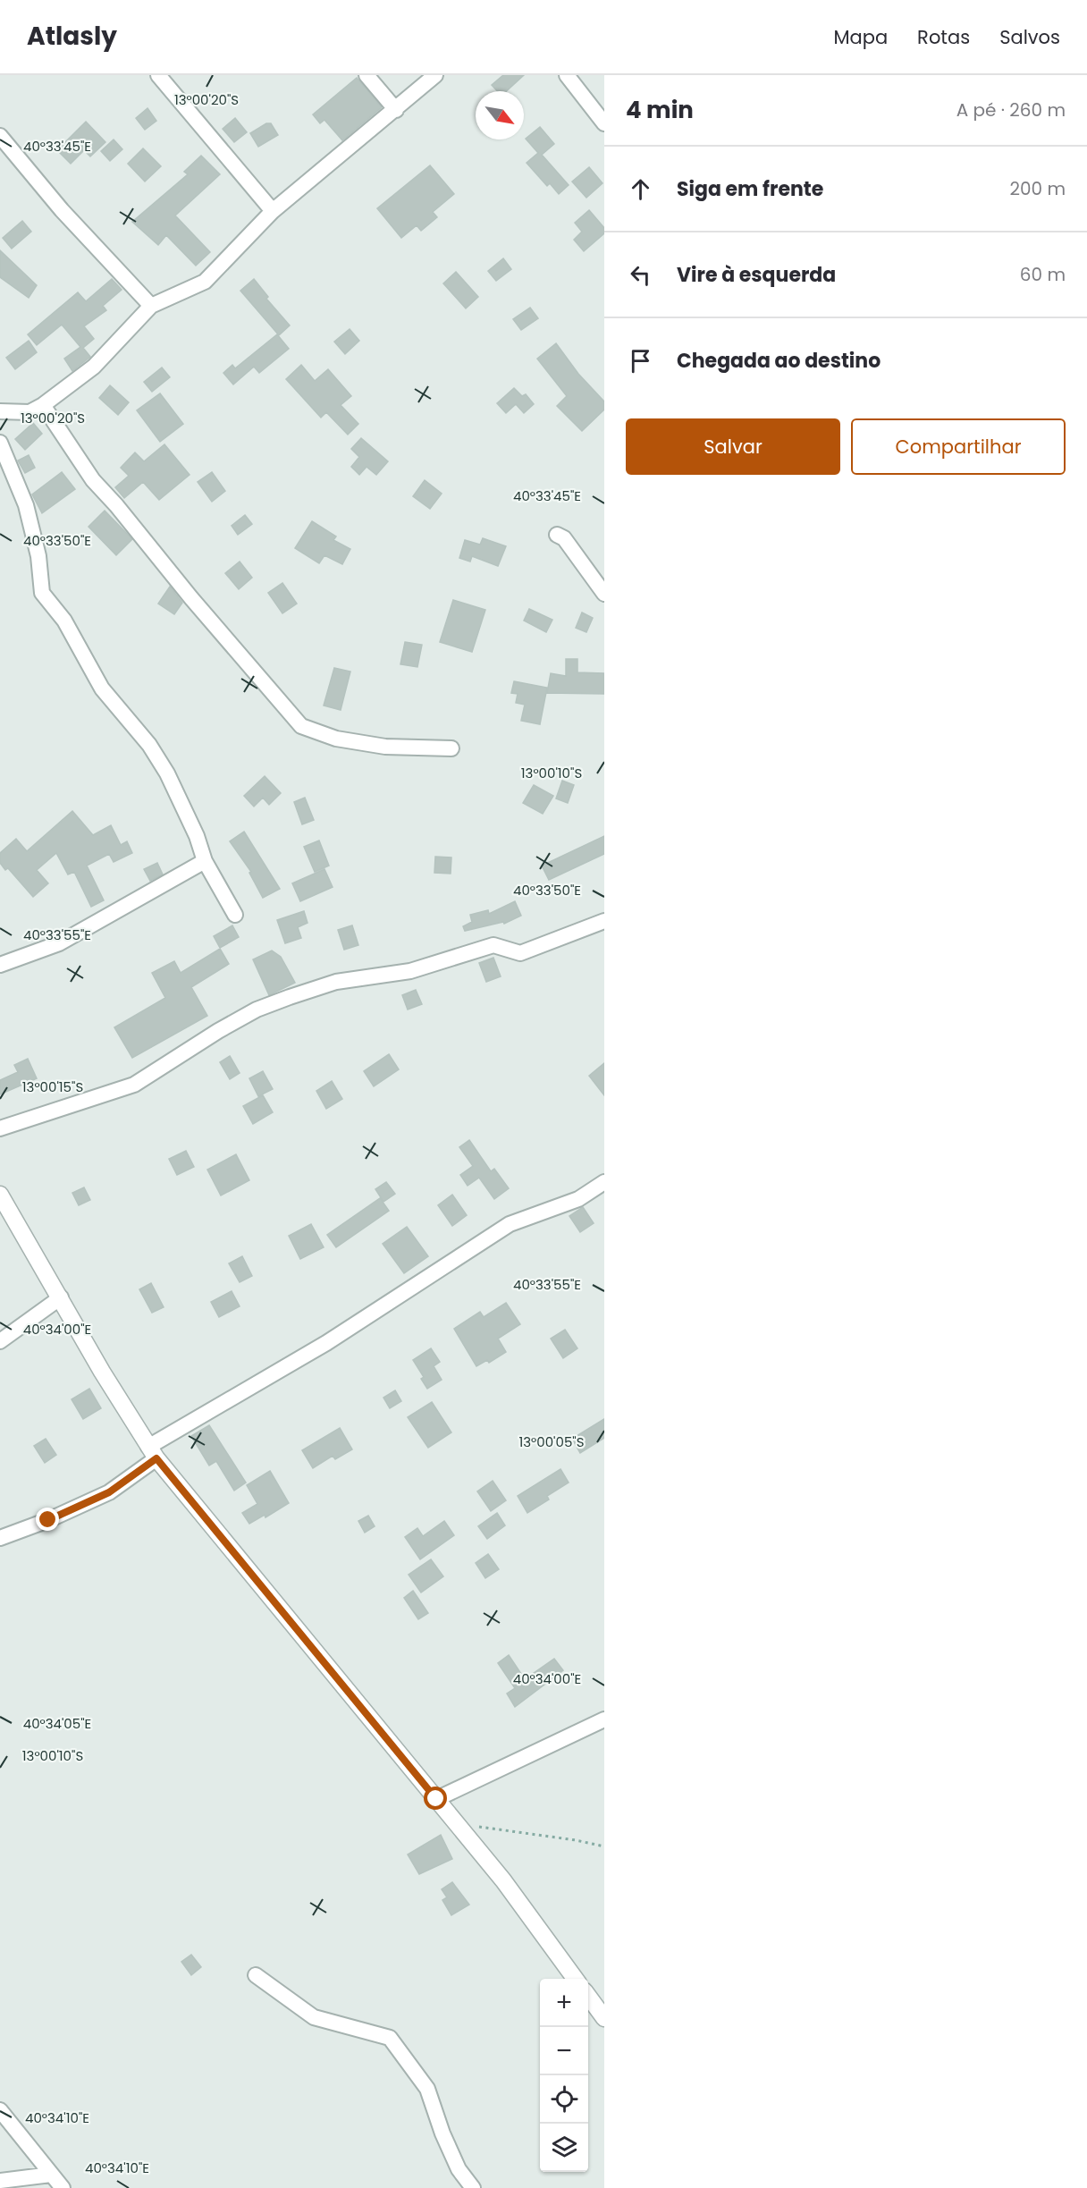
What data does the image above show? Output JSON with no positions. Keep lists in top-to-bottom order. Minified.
{"north":"bottom right","page":{"header":"Atlasly","nav":["Mapa","Rotas","Salvos"],"heading":["4 min","A pé · 260 m"],"list":[["Siga em frente","200 m"],["Vire à esquerda","60 m"],"Chegada ao destino"],"buttons":["Salvar","Compartilhar"],"map_buttons":["+","−"]},"coordinates":["13°00'20\"S","40°33'45\"E","40°33'50\"E","13°00'10\"S","40°33'55\"E","13°00'15\"S","40°34'00\"E","13°00'05\"S","40°34'05\"E","40°34'10\"E"]}
